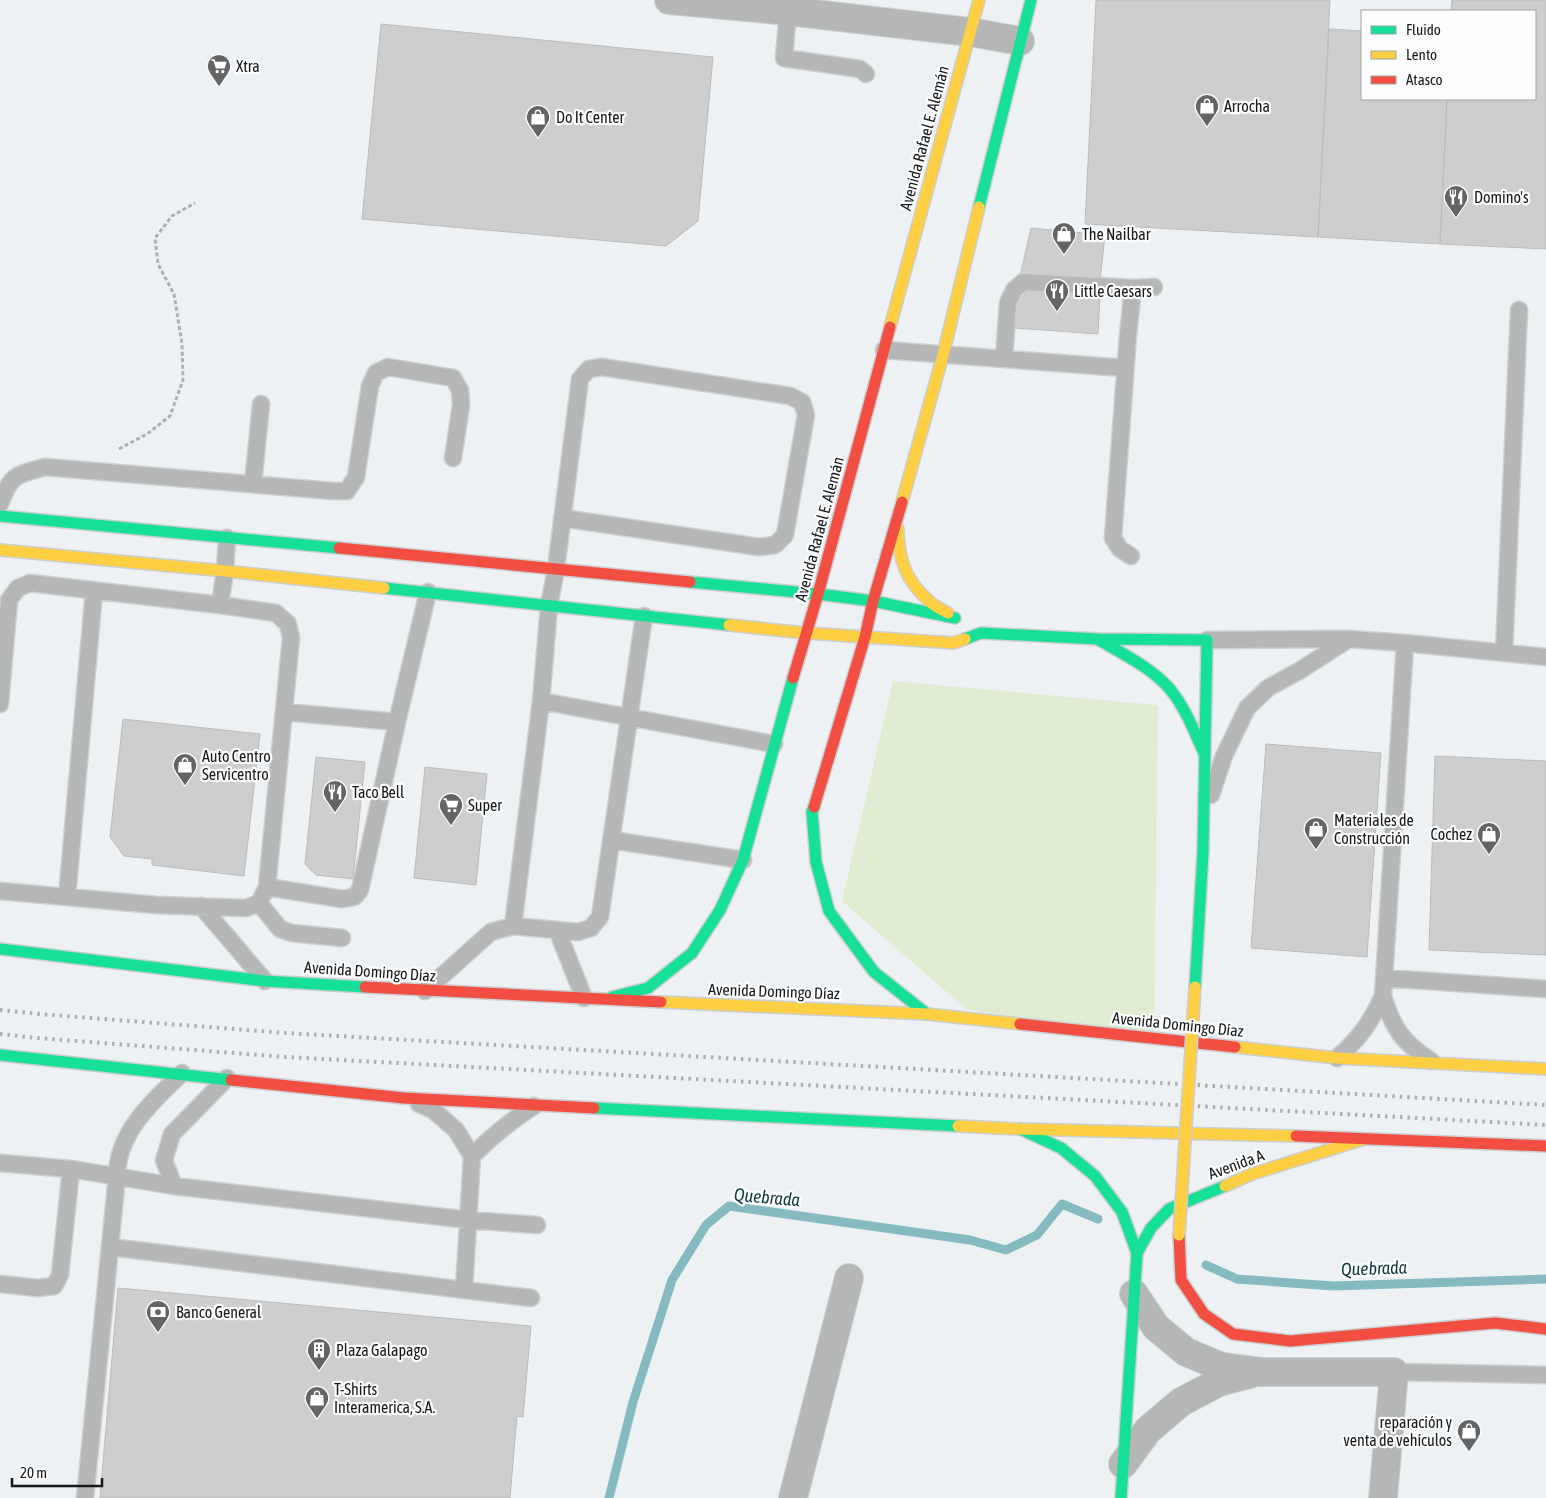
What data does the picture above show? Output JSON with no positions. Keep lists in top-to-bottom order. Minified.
{"streets":{"main road":["Avenida Rafael E. Alemán","Avenida Domingo Díaz","Avenida A"]},"crossings":[["Avenida Rafael E. Alemán","Avenida Domingo Díaz"]],"water":["Quebrada"],"places":{"supermarket":["Xtra","Super"],"shop":["Arrocha","Do It Center","The Nailbar","Auto Centro Servicentro","Materiales de Construcción","Cochez","T-Shirts Interamerica, S.A.","reparación y venta de vehículos"],"restaurant":["Domino's","Little Caesars","Taco Bell"],"bank":["Banco General"],"building":["Plaza Galapago"]},"legend":["Fluido","Lento","Atasco"],"scale_bar":"20 m"}
